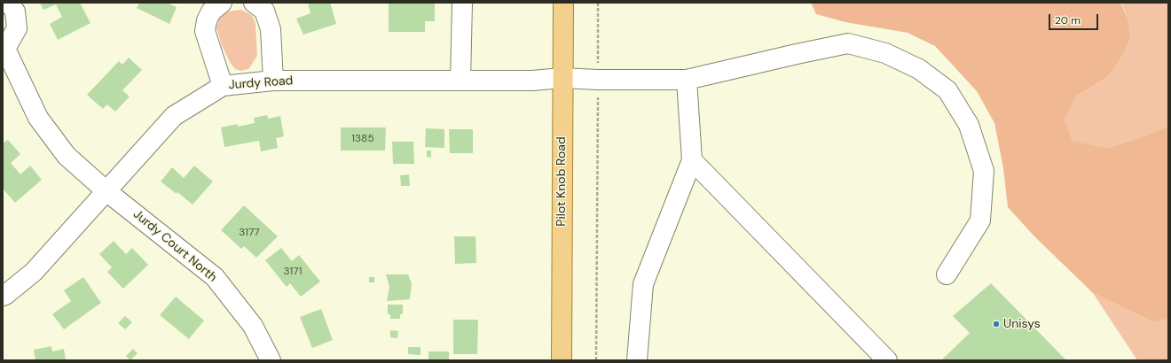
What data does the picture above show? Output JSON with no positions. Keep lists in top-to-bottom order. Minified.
{"streets":{"main road":["Pilot Knob Road"],"street":["Jurdy Road","Jurdy Court North"]},"crossings":[["Jurdy Road","Pilot Knob Road"],["Jurdy Road","Jurdy Court North"]],"places":["Unisys"],"house_numbers":["1385","3177","3171"],"scale_bar":"20 m"}
